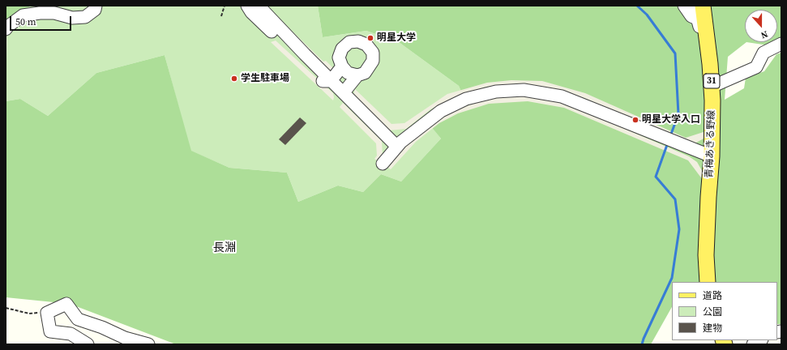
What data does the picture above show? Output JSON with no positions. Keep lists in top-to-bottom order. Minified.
{"streets":{"main road":["31","青梅あきる野線"]},"districts":["長淵"],"places":["明星大学","学生駐車場","明星大学入口"],"legend":["道路","公園","建物"],"scale_bar":"50 m","north":"bottom"}
